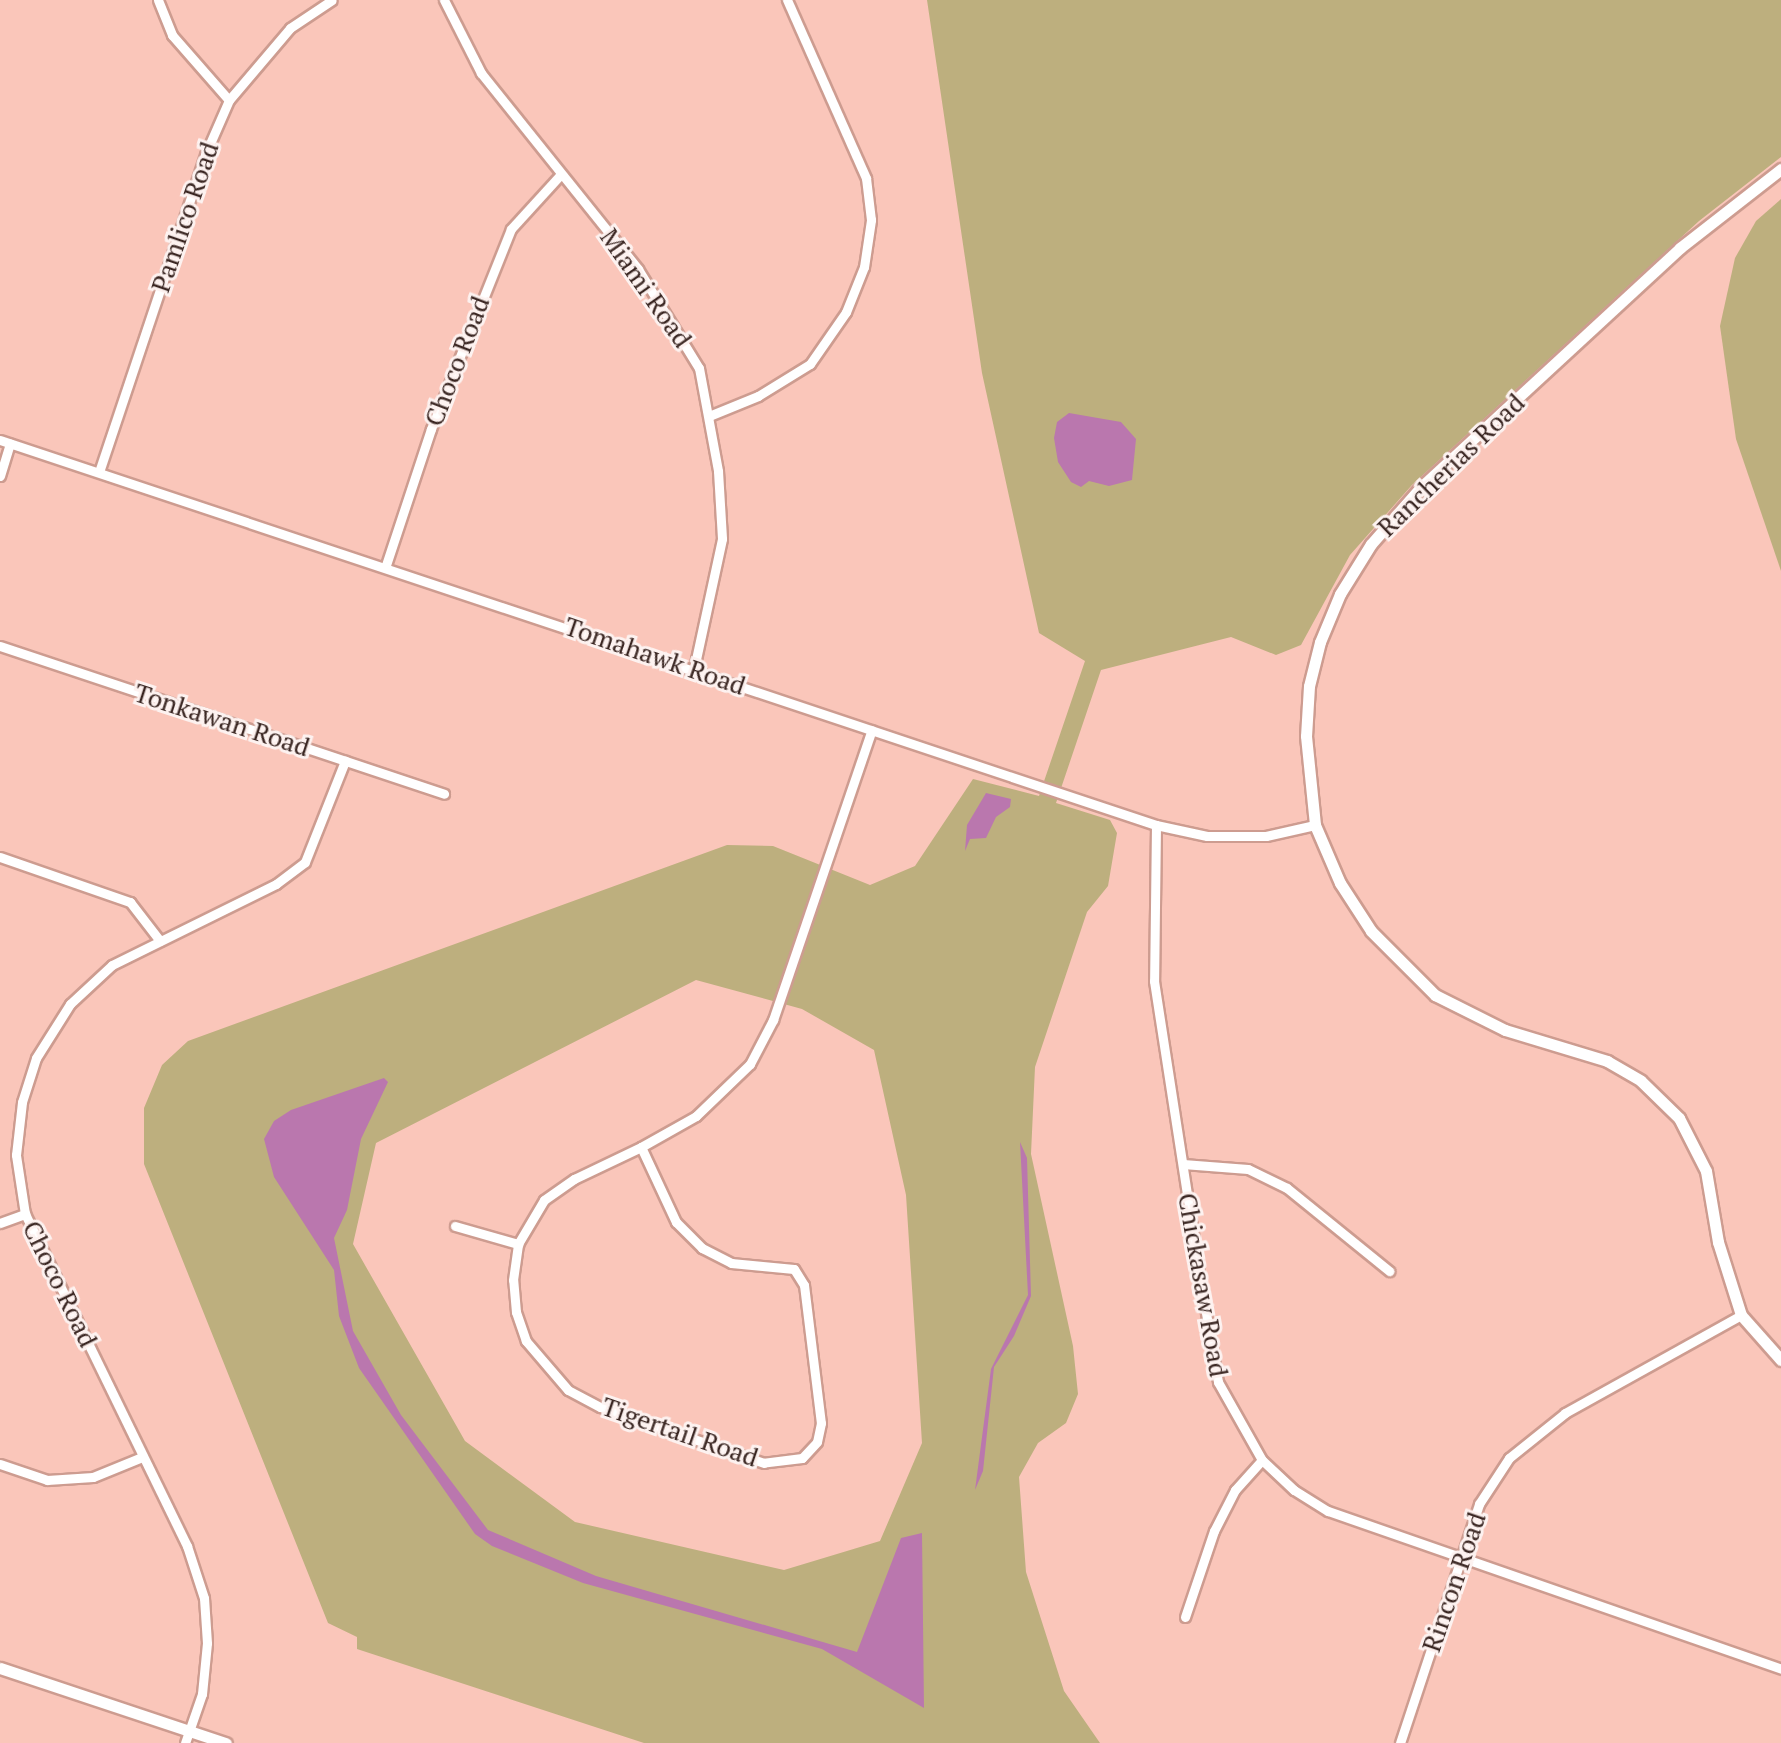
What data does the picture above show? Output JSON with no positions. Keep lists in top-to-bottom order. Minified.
{"streets":{"street":["Pamlico Road","Miami Road","Choco Road","Rancherias Road","Tomahawk Road","Tonkawan Road","Chickasaw Road","Tigertail Road","Rincon Road"]},"crossings":[["Pamlico Road","Tomahawk Road"],["Miami Road","Choco Road"],["Miami Road","Tomahawk Road"],["Choco Road","Tomahawk Road"],["Choco Road","Tonkawan Road"],["Rancherias Road","Tomahawk Road"],["Rancherias Road","Rincon Road"],["Tomahawk Road","Chickasaw Road"],["Tomahawk Road","Tigertail Road"],["Chickasaw Road","Rincon Road"]]}
